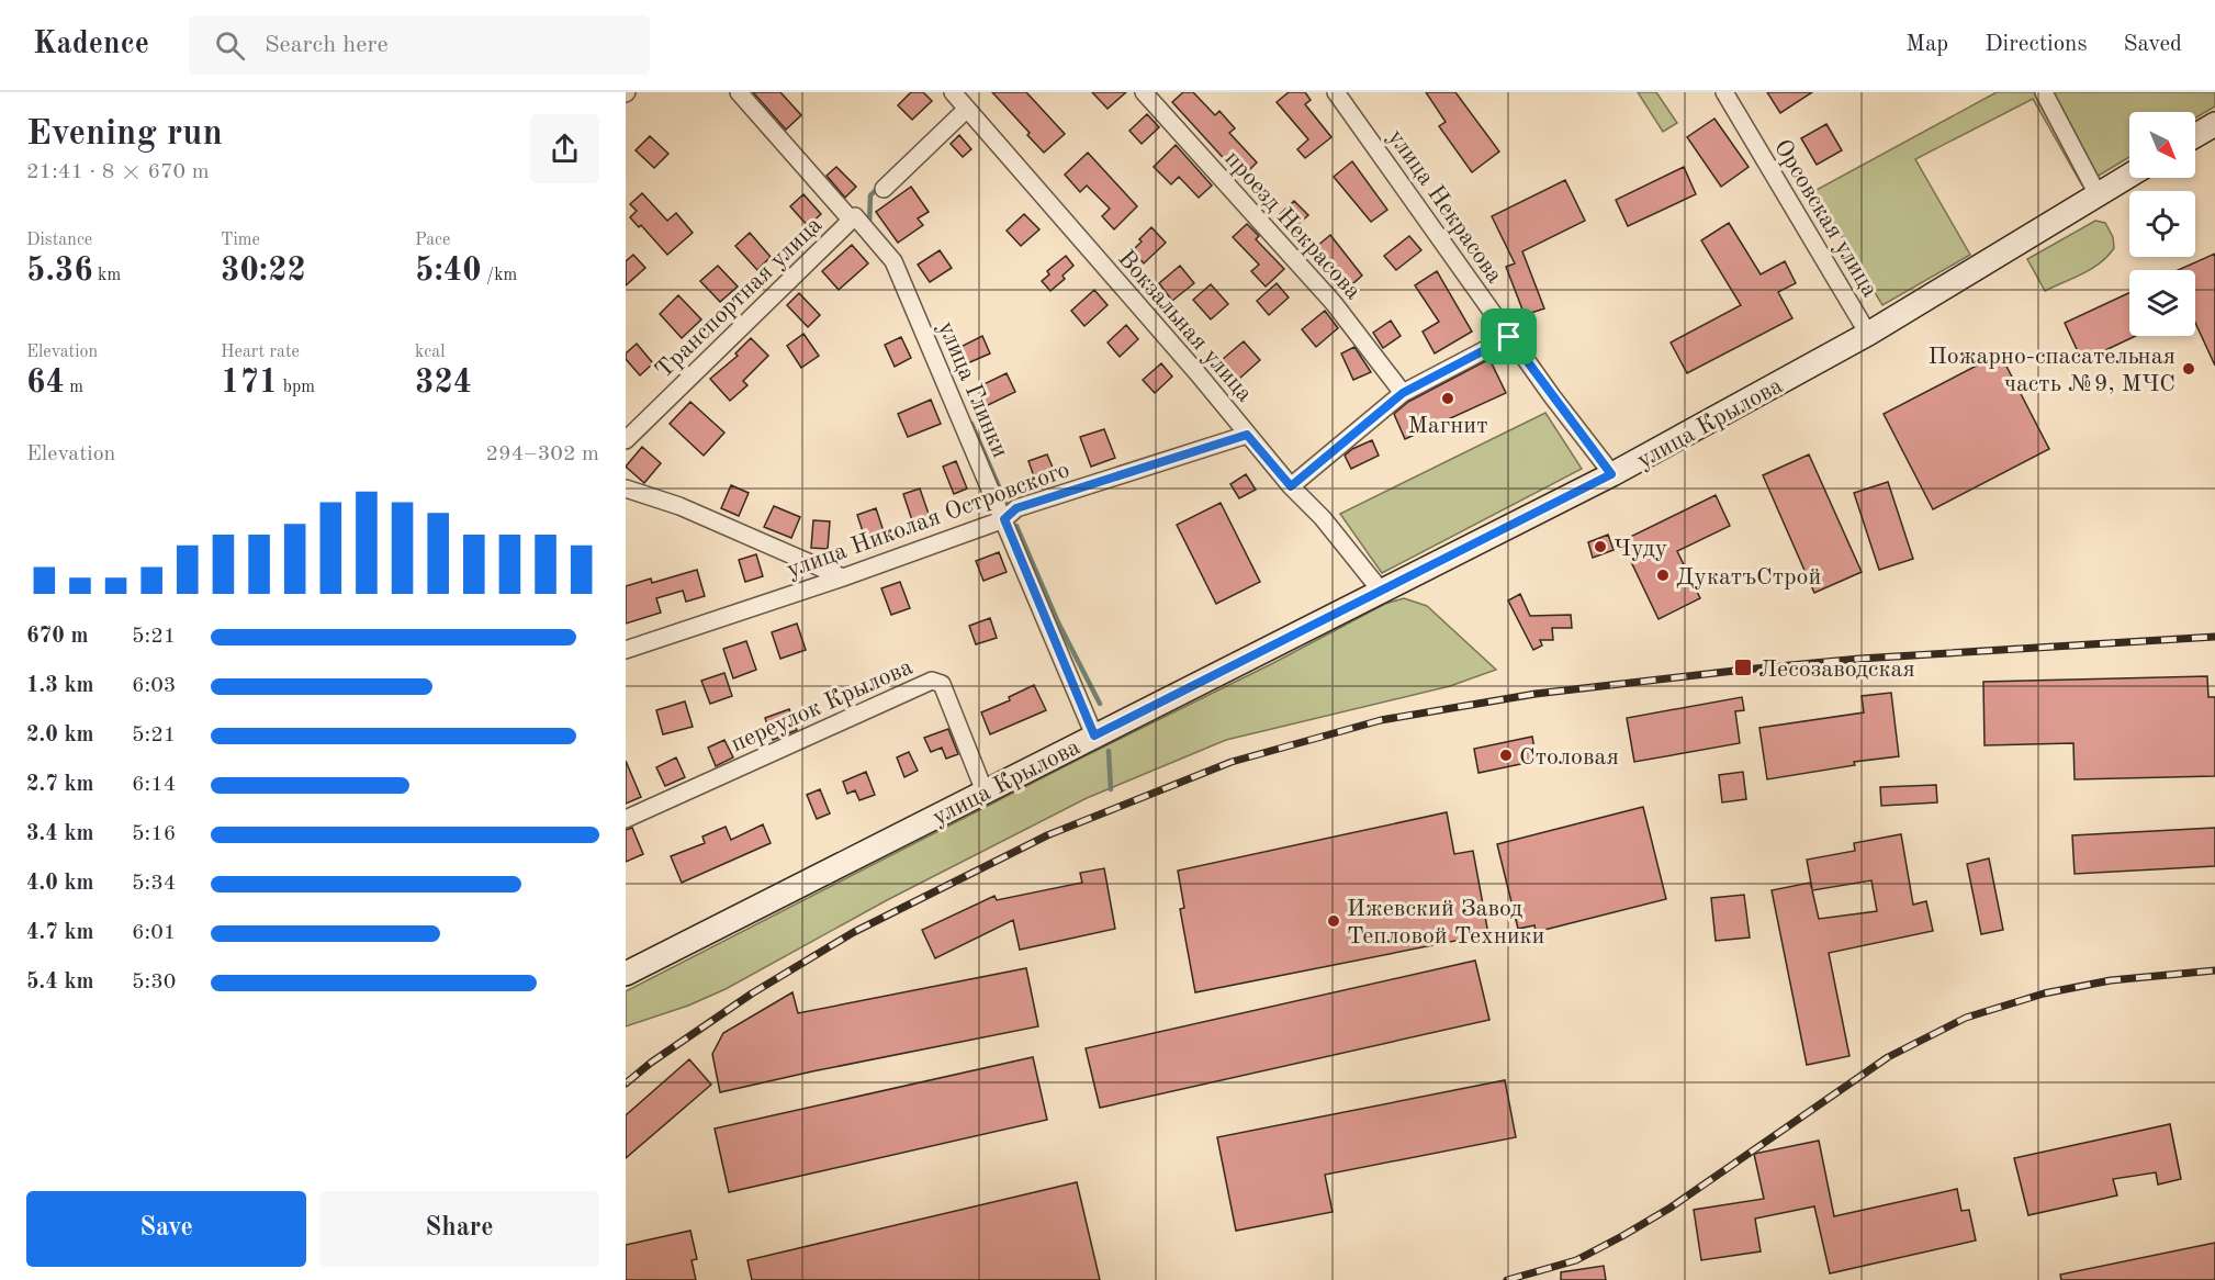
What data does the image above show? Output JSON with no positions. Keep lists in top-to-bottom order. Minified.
{"streets":{"main road":["улица Крылова"],"street":["улица Некрасова","Орсовская улица","проезд Некрасова","Транспортная улица","Вокзальная улица","улица Глинки","улица Николая Островского","переулок Крылова"]},"crossings":[["улица Некрасова","улица Крылова"],["Орсовская улица","улица Крылова"],["Транспортная улица","улица Глинки"],["Вокзальная улица","улица Крылова"],["Вокзальная улица","улица Николая Островского"],["улица Глинки","улица Крылова"],["улица Глинки","улица Николая Островского"],["улица Крылова","переулок Крылова"]],"places":{"other":["Пожарно-спасательная часть №9, МЧС","Магнит","Чуду","ДукатъСтрой","Столовая","Ижевский Завод Тепловой Техники"],"transit":["Лесозаводская"]},"north":"bottom right","page":{"header":"Kadence","search":"Search here","nav":["Map","Directions","Saved"],"heading":["Evening run","21:41 · 8 × 670 m"],"stats":[["Distance","5.36 km"],["Time","30:22"],["Pace","5:40 /km"],["Elevation","64 m"],["Heart rate","171 bpm"],["kcal","324"]],"chart":["Elevation","294–302 m"],"list":[{"name":"670 m","note":"5:21"},{"name":"1.3 km","note":"6:03"},{"name":"2.0 km","note":"5:21"},{"name":"2.7 km","note":"6:14"},{"name":"3.4 km","note":"5:16"},{"name":"4.0 km","note":"5:34"},{"name":"4.7 km","note":"6:01"},{"name":"5.4 km","note":"5:30"}],"buttons":["Save","Share"]}}
